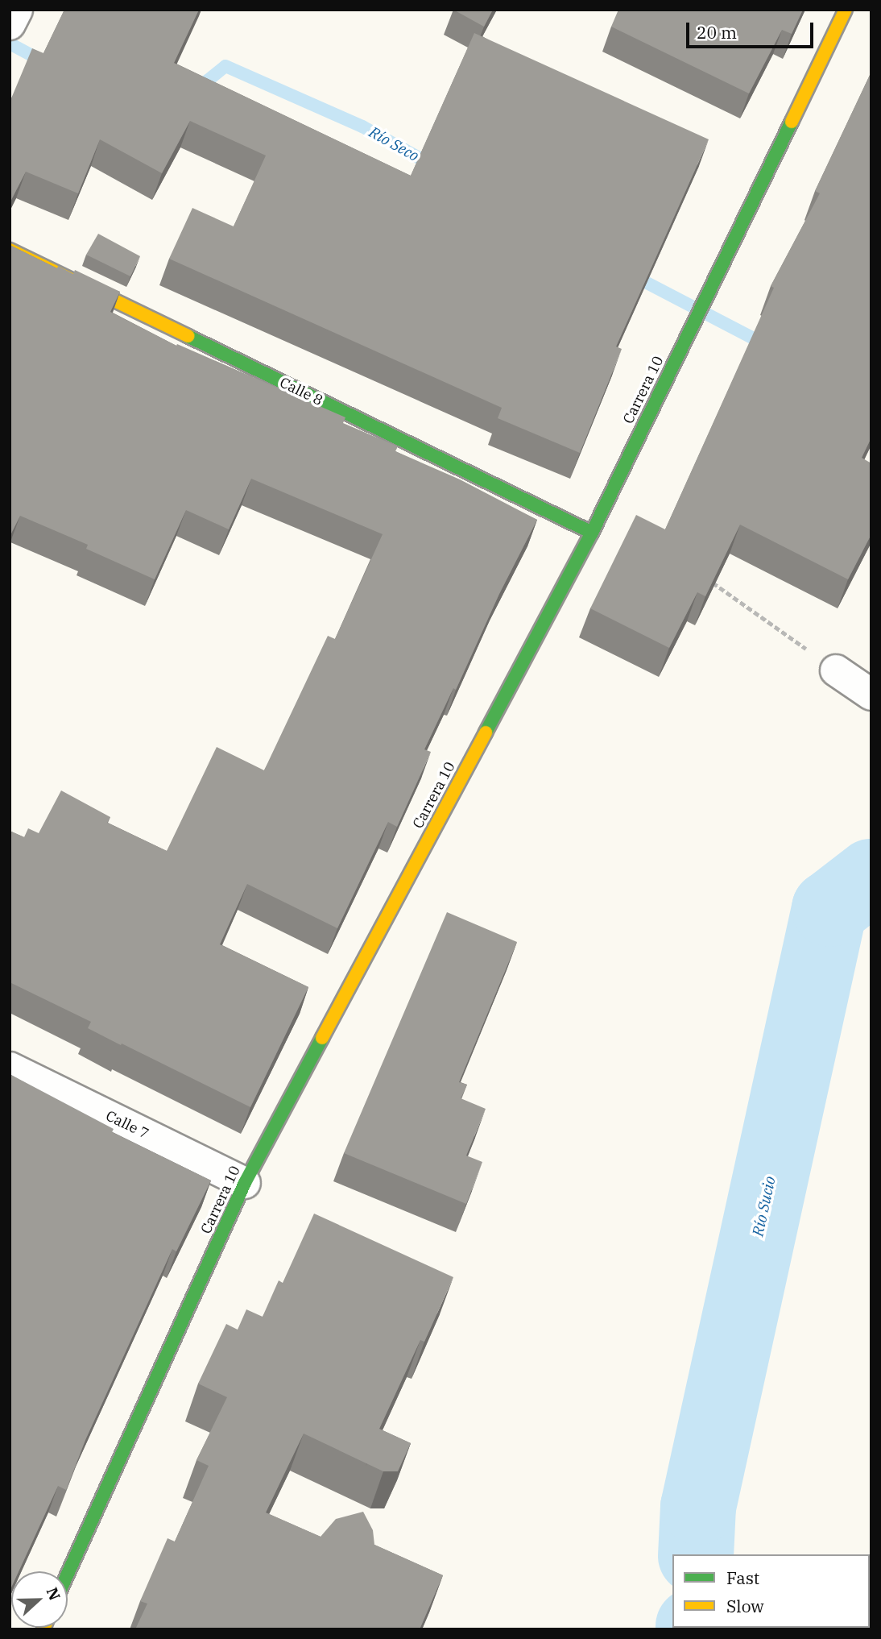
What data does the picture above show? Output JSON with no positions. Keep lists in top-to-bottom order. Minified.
{"streets":{"main road":["Carrera 10","Calle 8"],"street":["Calle 7"]},"crossings":[["Carrera 10","Calle 8"],["Carrera 10","Calle 7"]],"water":["Río Seco","Río Sucio"],"legend":["Fast","Slow"],"scale_bar":"20 m","north":"right"}
